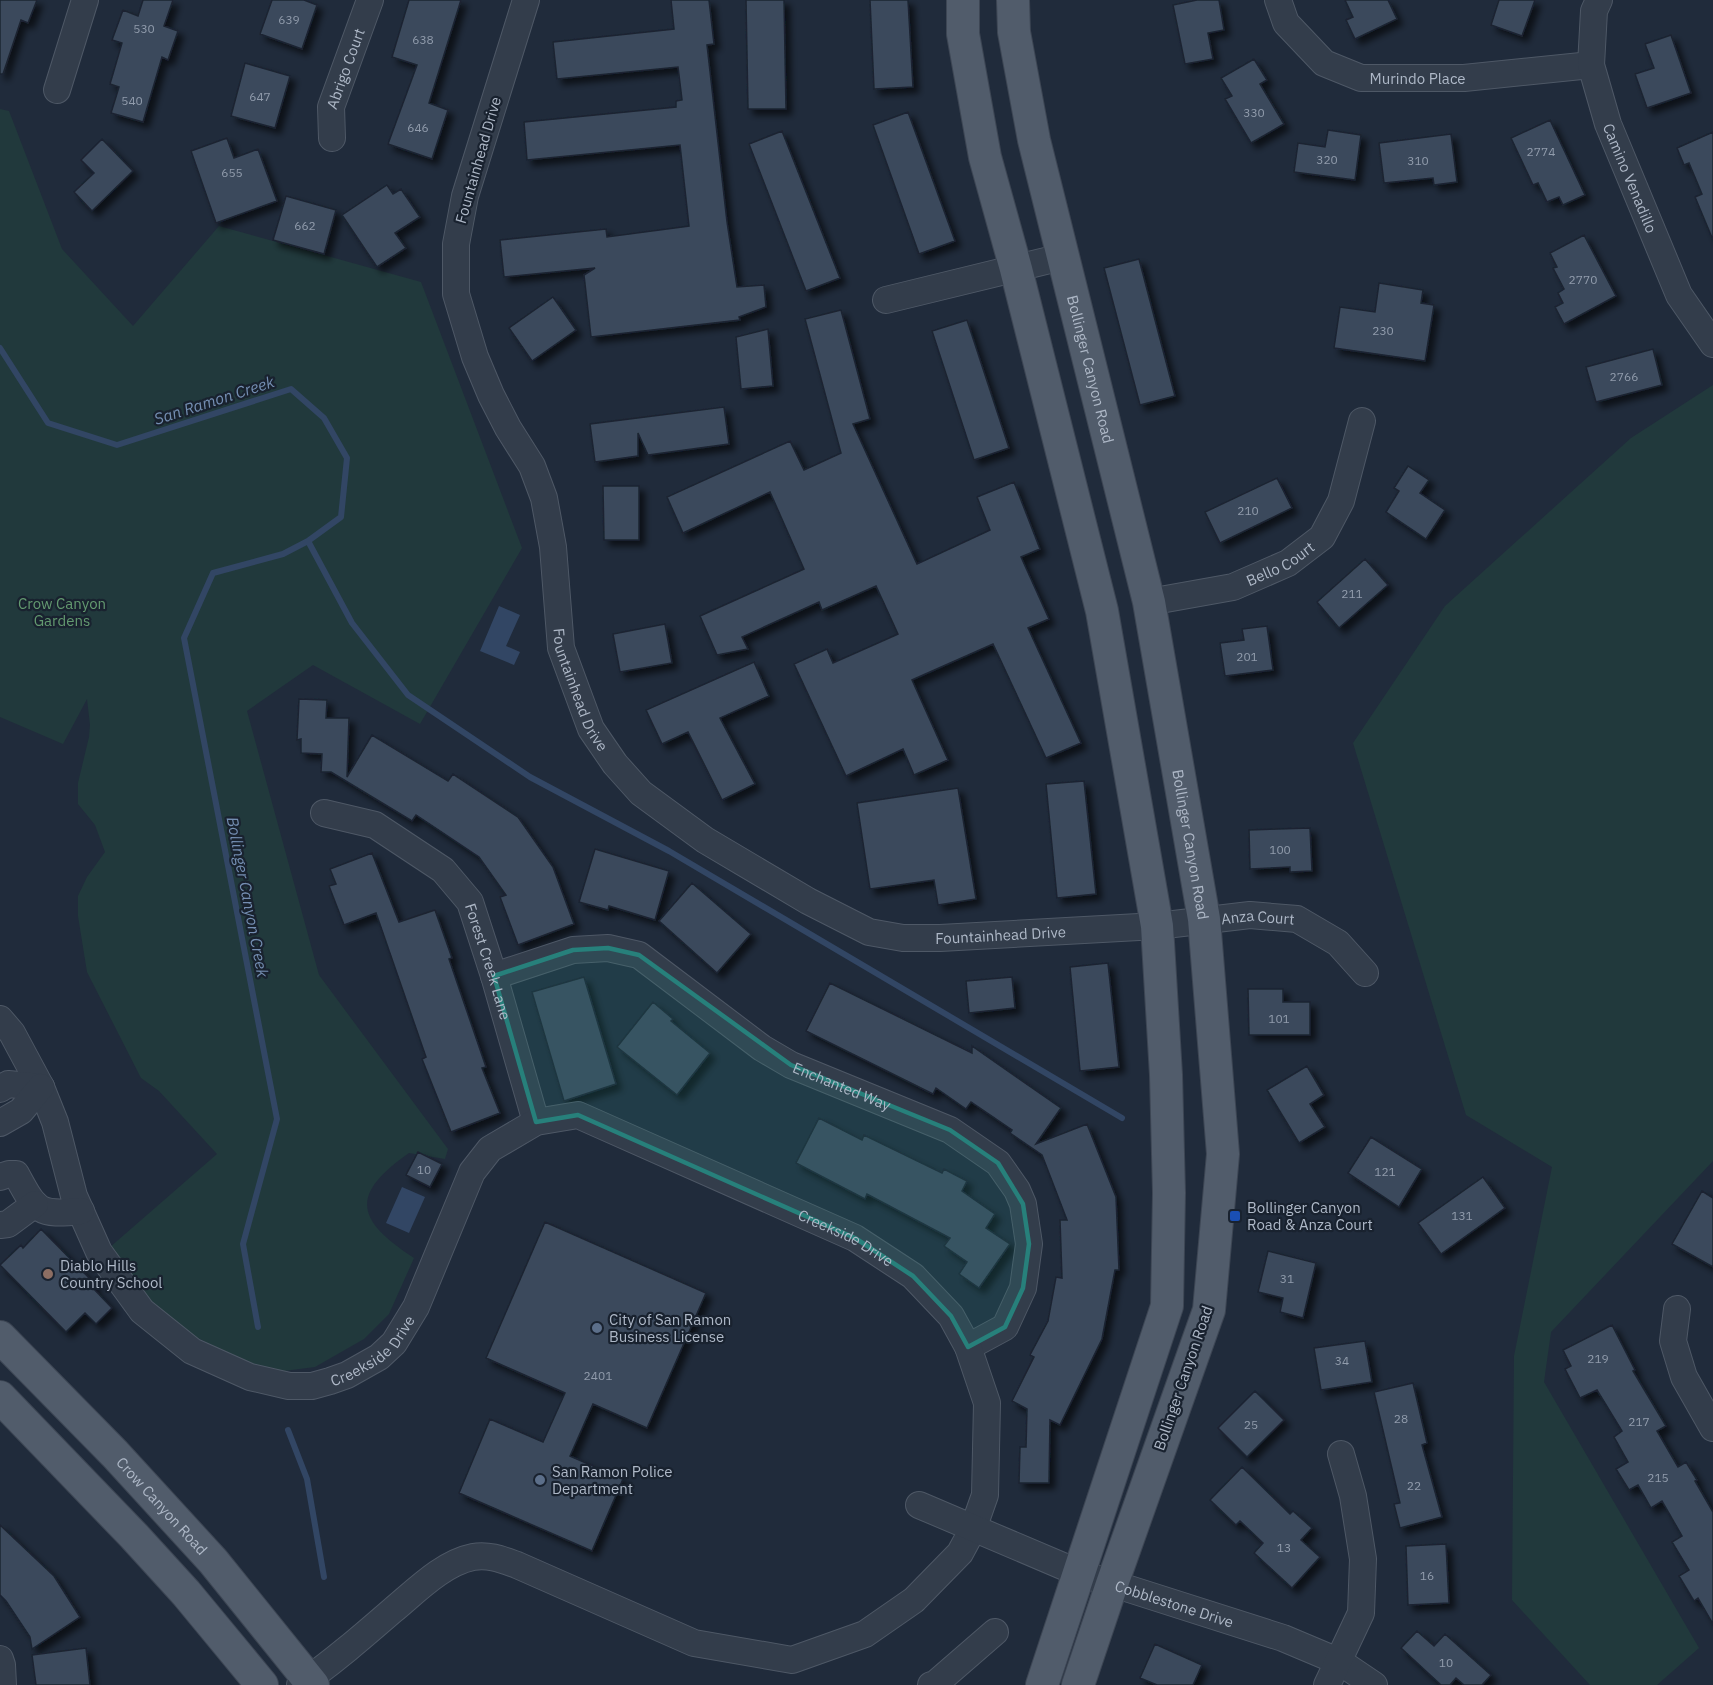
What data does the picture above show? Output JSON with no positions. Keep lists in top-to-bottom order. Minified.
{"streets":{"main road":["Bollinger Canyon Road","Crow Canyon Road"],"street":["Abrigo Court","Murindo Place","Fountainhead Drive","Camino Venadillo","Bello Court","Anza Court","Forest Creek Lane","Enchanted Way","Creekside Drive","Cobblestone Drive"]},"crossings":[["Murindo Place","Camino Venadillo"],["Fountainhead Drive","Bollinger Canyon Road"],["Fountainhead Drive","Anza Court"],["Bollinger Canyon Road","Bello Court"],["Bollinger Canyon Road","Anza Court"],["Bollinger Canyon Road","Cobblestone Drive"],["Forest Creek Lane","Enchanted Way"],["Forest Creek Lane","Creekside Drive"],["Enchanted Way","Creekside Drive"],["Creekside Drive","Crow Canyon Road"],["Creekside Drive","Cobblestone Drive"]],"water":["San Ramon Creek","Bollinger Canyon Creek"],"parks":["Crow Canyon Gardens"],"places":{"transit":["Bollinger Canyon Road & Anza Court"],"other":["Diablo Hills Country School","City of San Ramon Business License","San Ramon Police Department"]},"house_numbers":["639","530","638","647","540","330","646","2774","320","310","655","662","2770","230","2766","210","211","201","100","101","10","121","131","31","219","34","2401","28","217","25","215","22","13","16","10"]}
